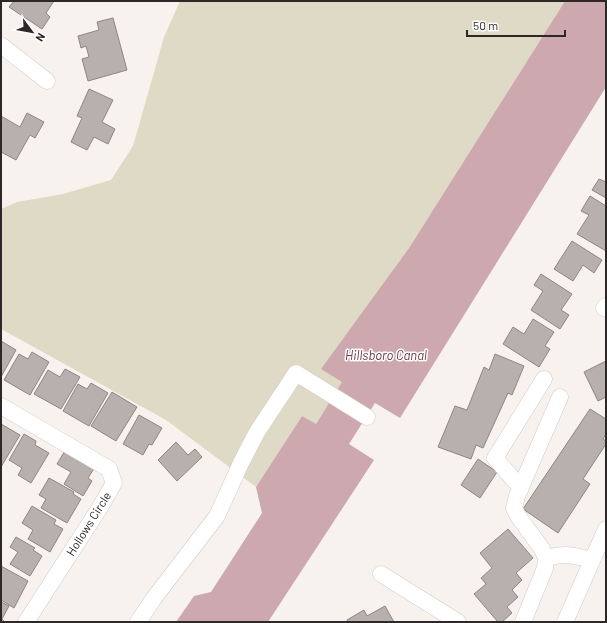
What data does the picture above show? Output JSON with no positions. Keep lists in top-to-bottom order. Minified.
{"streets":{"street":["Hollows Circle"]},"water":["Hillsboro Canal"],"scale_bar":"50 m","north":"bottom right"}
